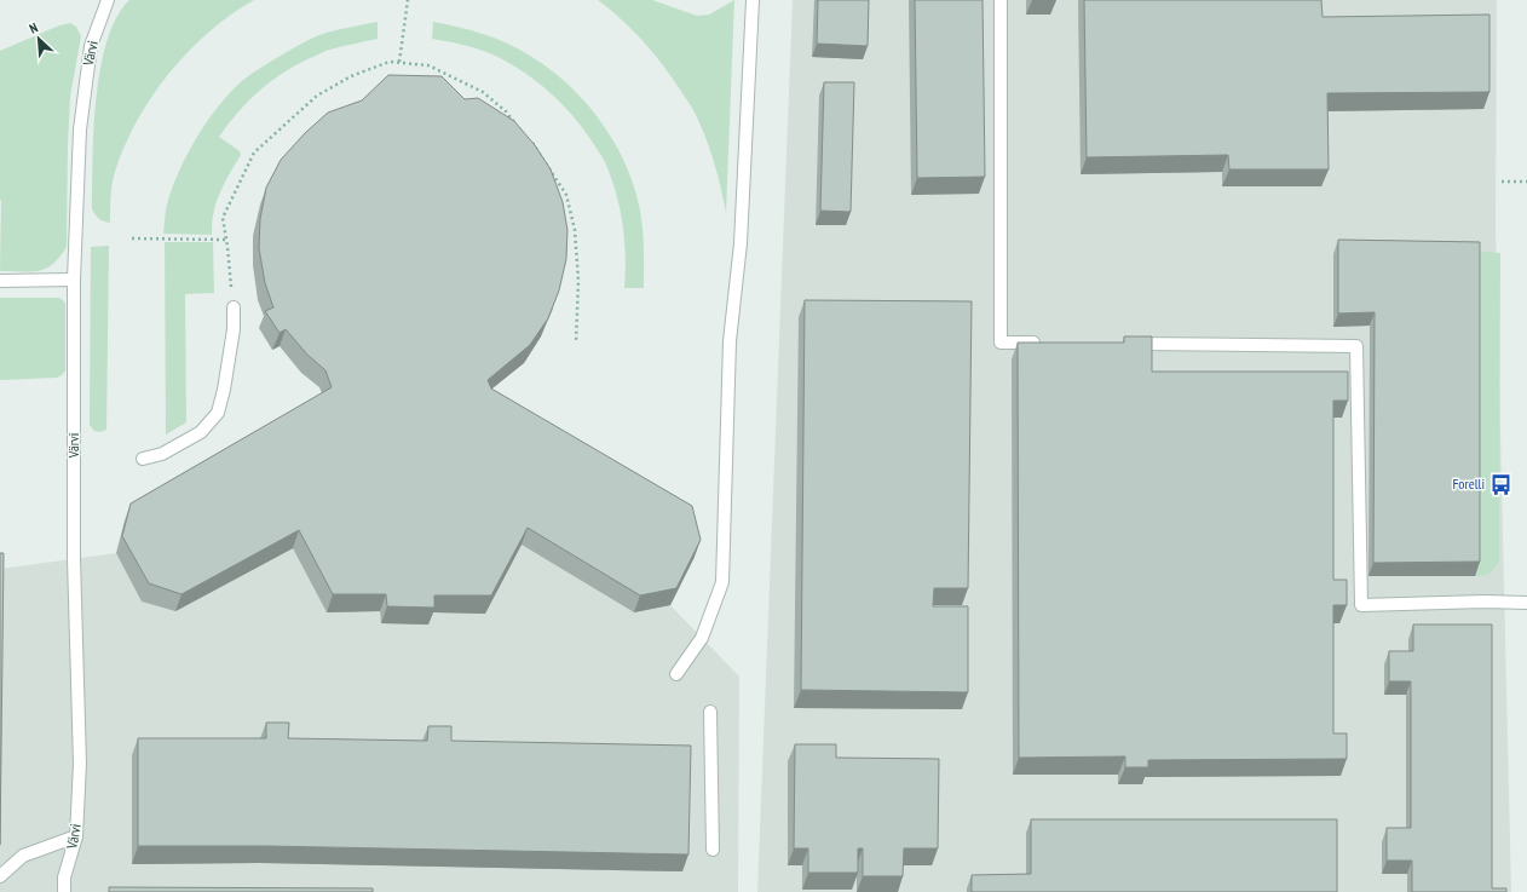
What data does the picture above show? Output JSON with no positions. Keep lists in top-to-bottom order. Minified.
{"streets":{"lane":["Värvi"]},"places":{"bus stop":["Forelli"]},"north":"top left"}
